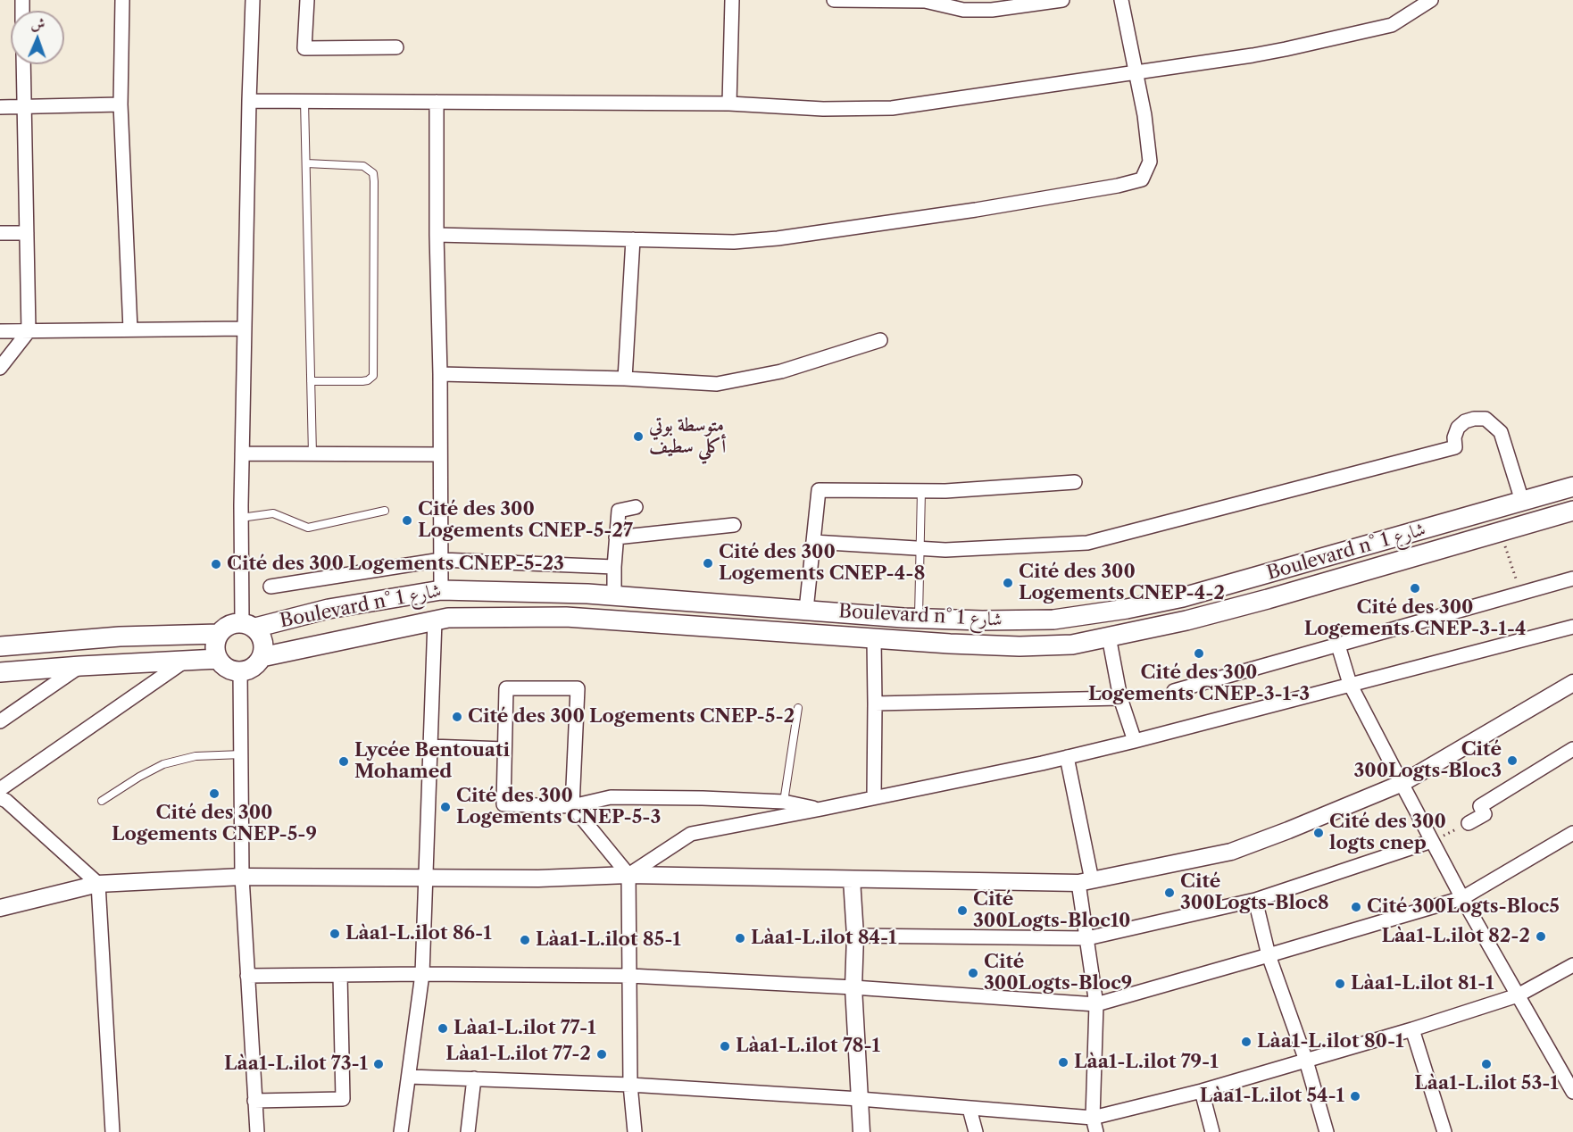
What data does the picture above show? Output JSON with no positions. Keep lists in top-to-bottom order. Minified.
{"streets":{"main road":["Boulevard n° شارع 1"]},"places":["متوسطة بوتي أكلي سطيف","Cité des 300 Logements CNEP-5-27","Cité des 300 Logements CNEP-4-8","Cité des 300 Logements CNEP-5-23","Cité des 300 Logements CNEP-4-2","Cité des 300 Logements CNEP-3-1-4","Cité des 300 Logements CNEP-3-1-3","Cité des 300 Logements CNEP-5-2","Cité 300Logts-Bloc3","Lycée Bentouati Mohamed","Cité des 300 Logements CNEP-5-9","Cité des 300 Logements CNEP-5-3","Cité des 300 logts cnep","Cité 300Logts-Bloc8","Cité 300Logts-Bloc5","Cité 300Logts-Bloc10","Làa1-L.ilot 86-1","Làa1-L.ilot 82-2","Làa1-L.ilot 84-1","Làa1-L.ilot 85-1","Cité 300Logts-Bloc9","Làa1-L.ilot 81-1","Làa1-L.ilot 77-1","Làa1-L.ilot 80-1","Làa1-L.ilot 78-1","Làa1-L.ilot 77-2","Làa1-L.ilot 79-1","Làa1-L.ilot 73-1","Làa1-L.ilot 53-1","Làa1-L.ilot 54-1"],"north":"top"}
